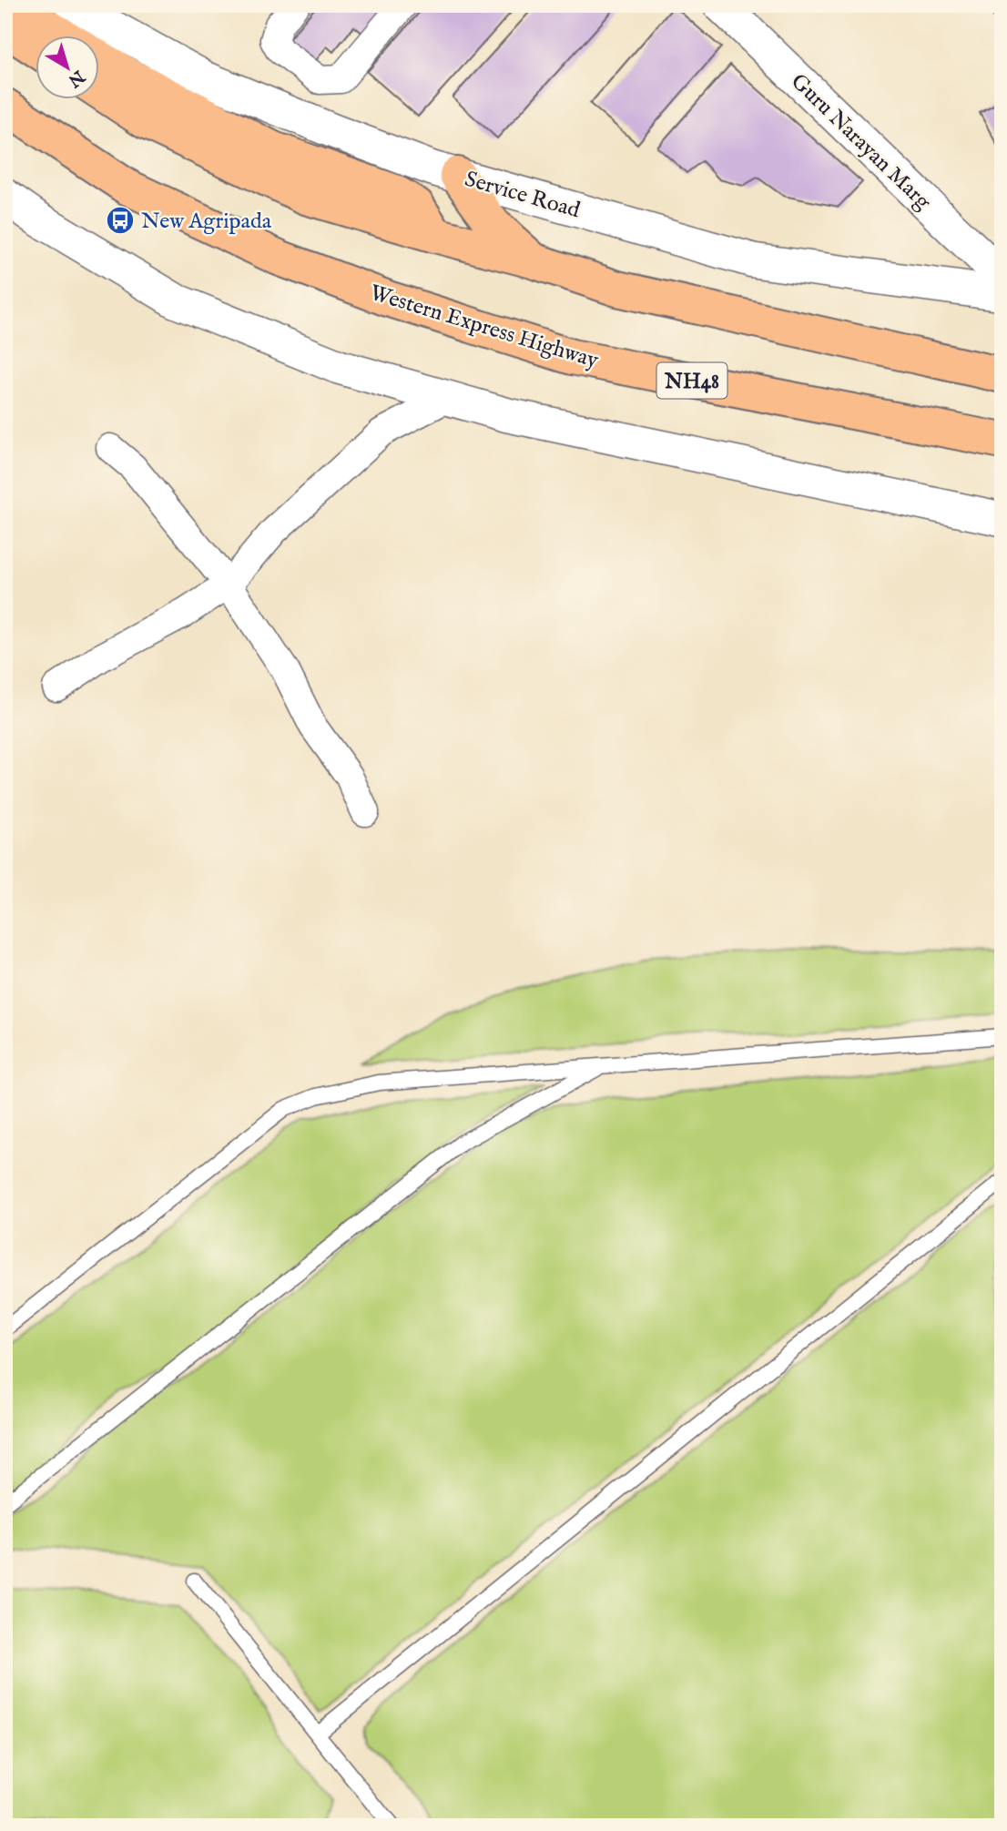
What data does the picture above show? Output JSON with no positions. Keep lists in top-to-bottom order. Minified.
{"streets":{"highway":["Western Express Highway","NH48"],"street":["Guru Narayan Marg","Service Road"]},"places":{"bus stop":["New Agripada"]},"north":"bottom right"}
